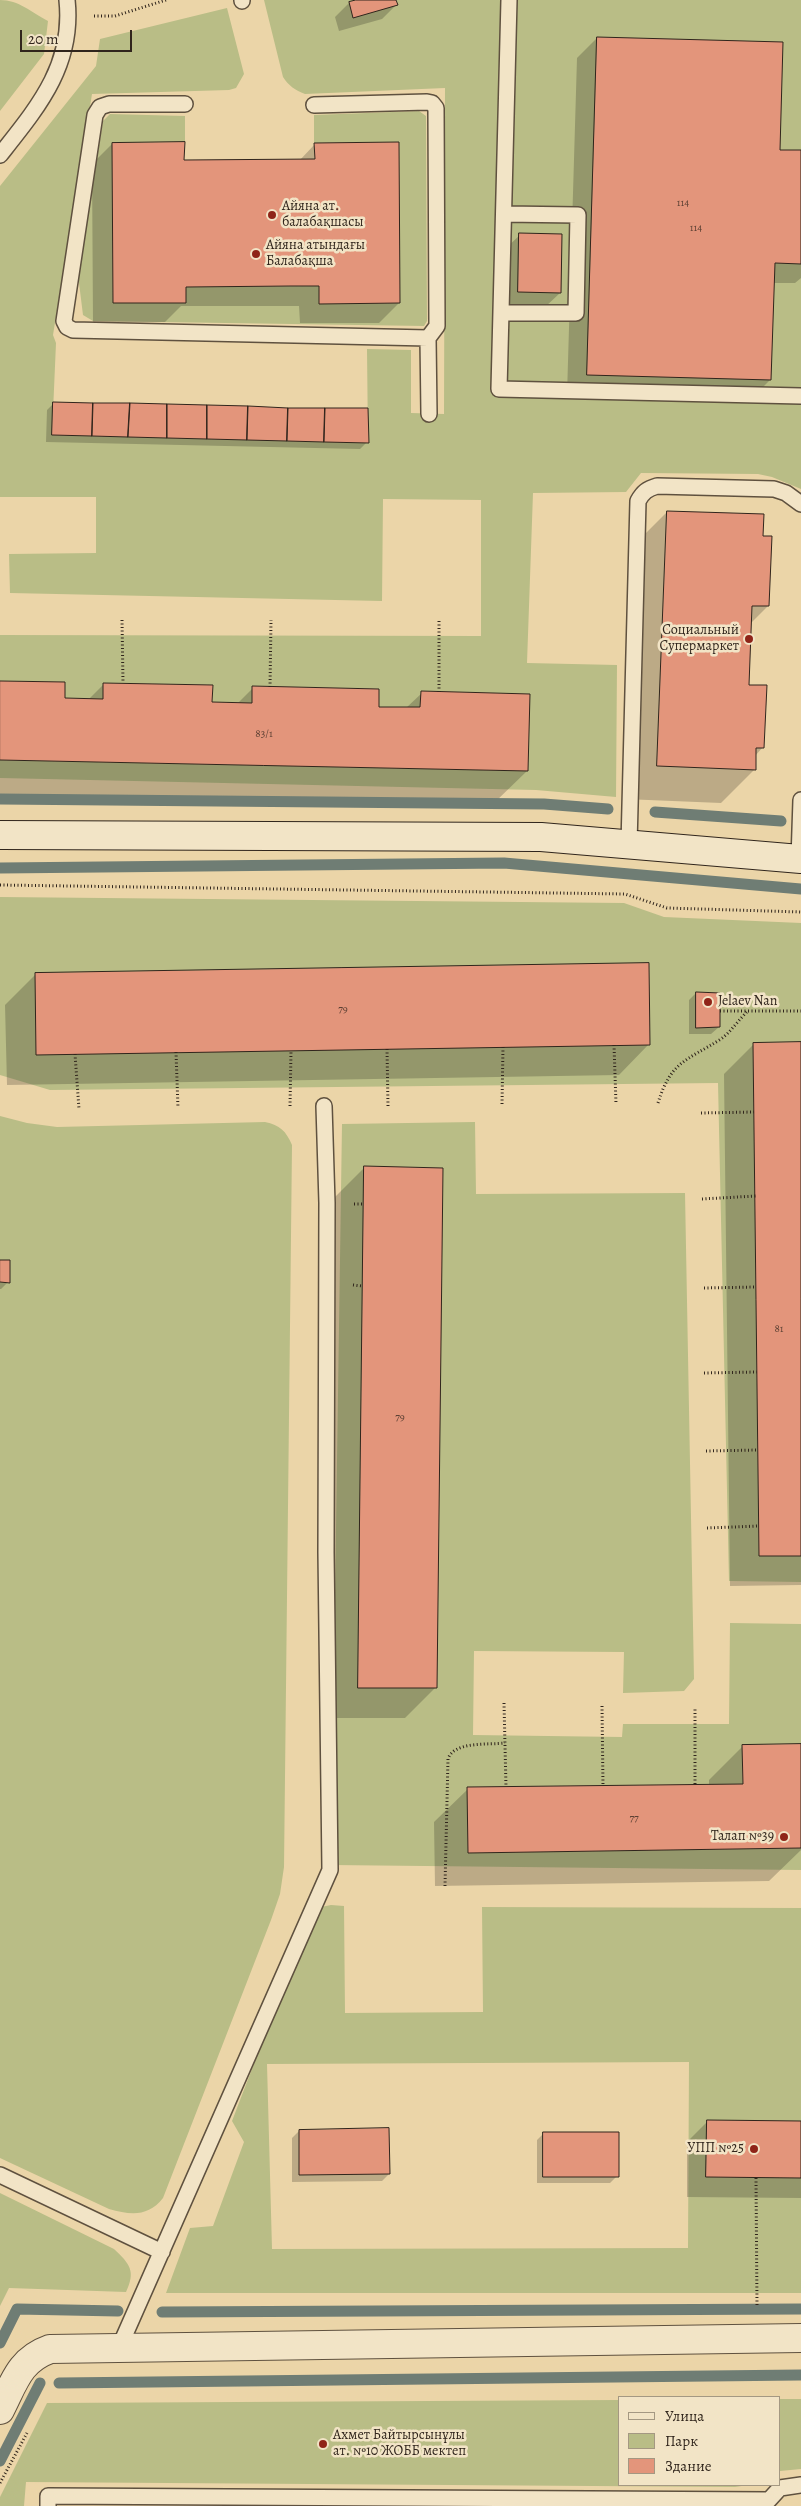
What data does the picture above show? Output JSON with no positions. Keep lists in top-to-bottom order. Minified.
{"places":["Айяна ат. балабақшасы","Айяна атындағы Балабақша","Социальный Супермаркет","Jelaev Nan","Талап №39","УПП №25","Ахмет Байтырсынұлы ат. №10 ЖОББ мектеп"],"house_numbers":["114","114","83/1","79","81","79","77"],"legend":["Улица","Парк","Здание"],"scale_bar":"20 m"}
